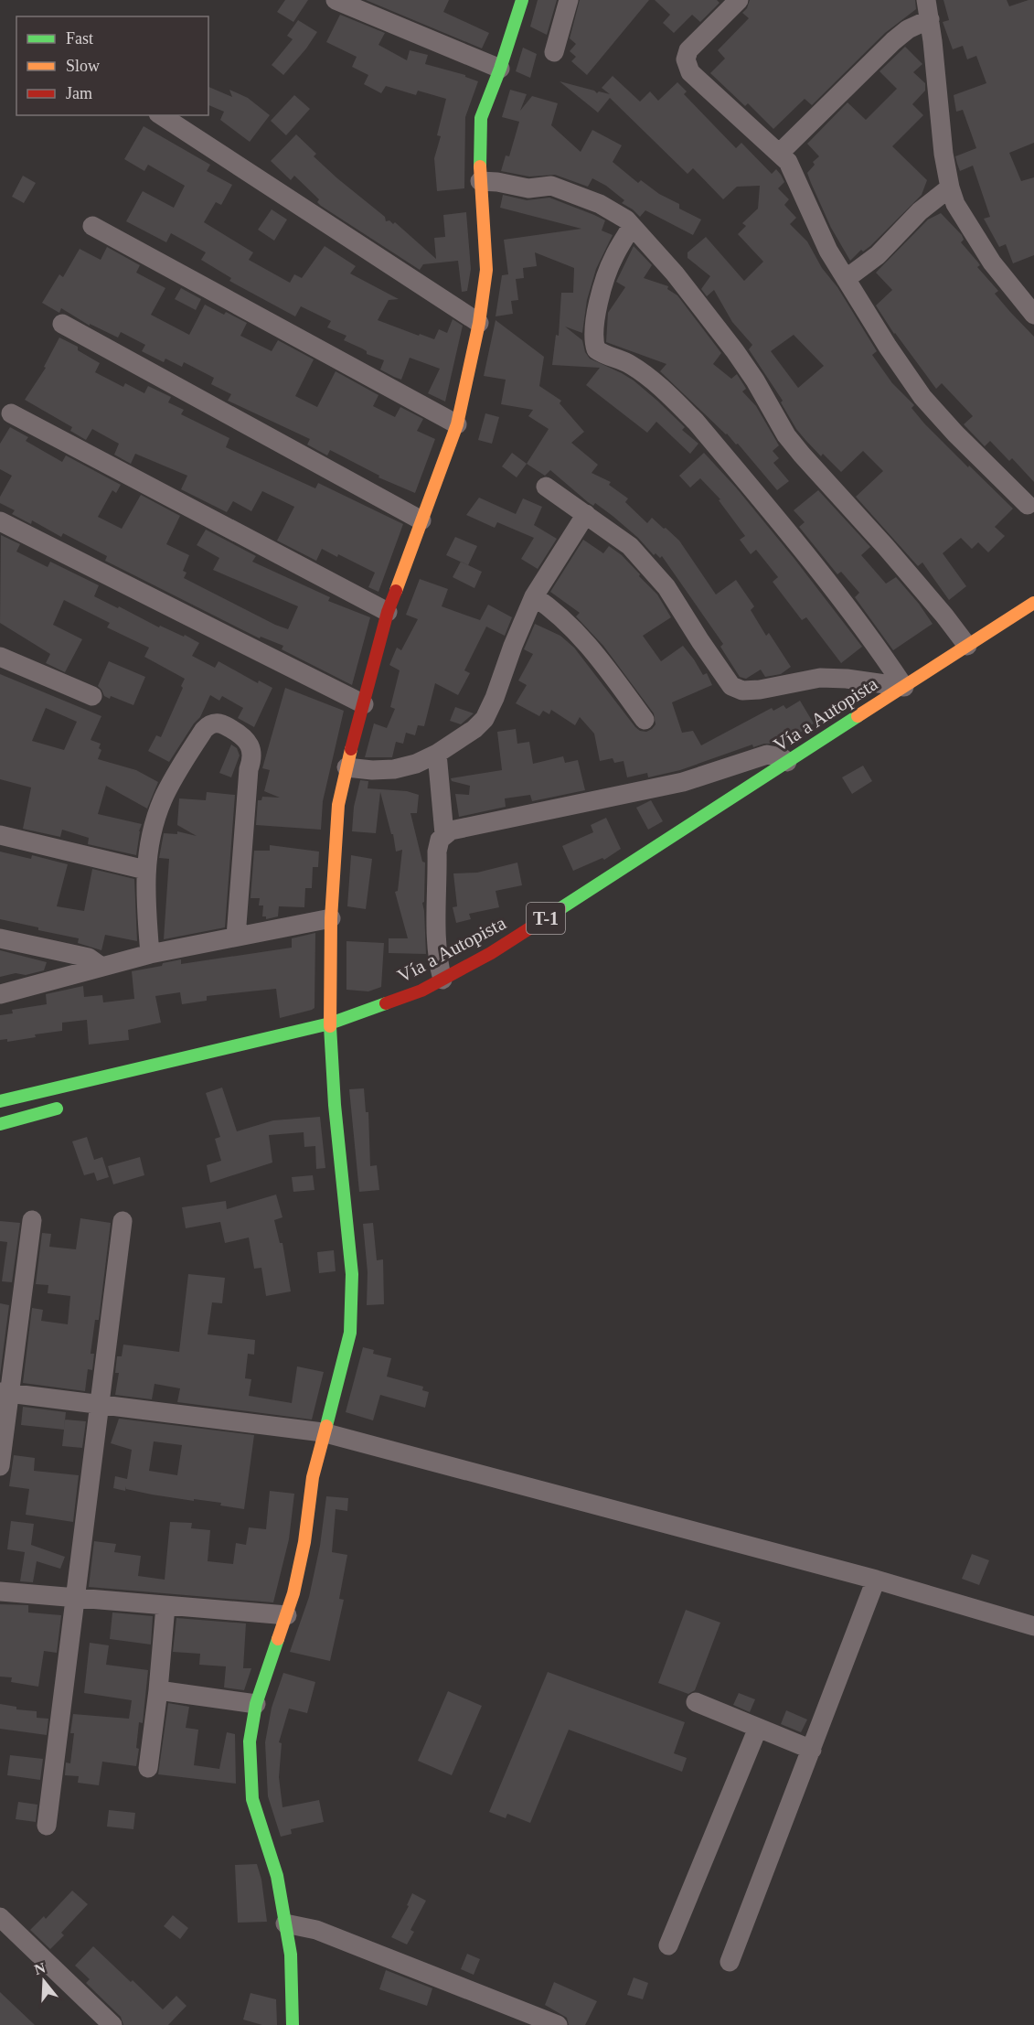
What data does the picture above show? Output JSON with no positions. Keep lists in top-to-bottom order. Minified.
{"streets":{"main road":["Vía a Autopista","T-1"]},"legend":["Fast","Slow","Jam"],"north":"top"}
